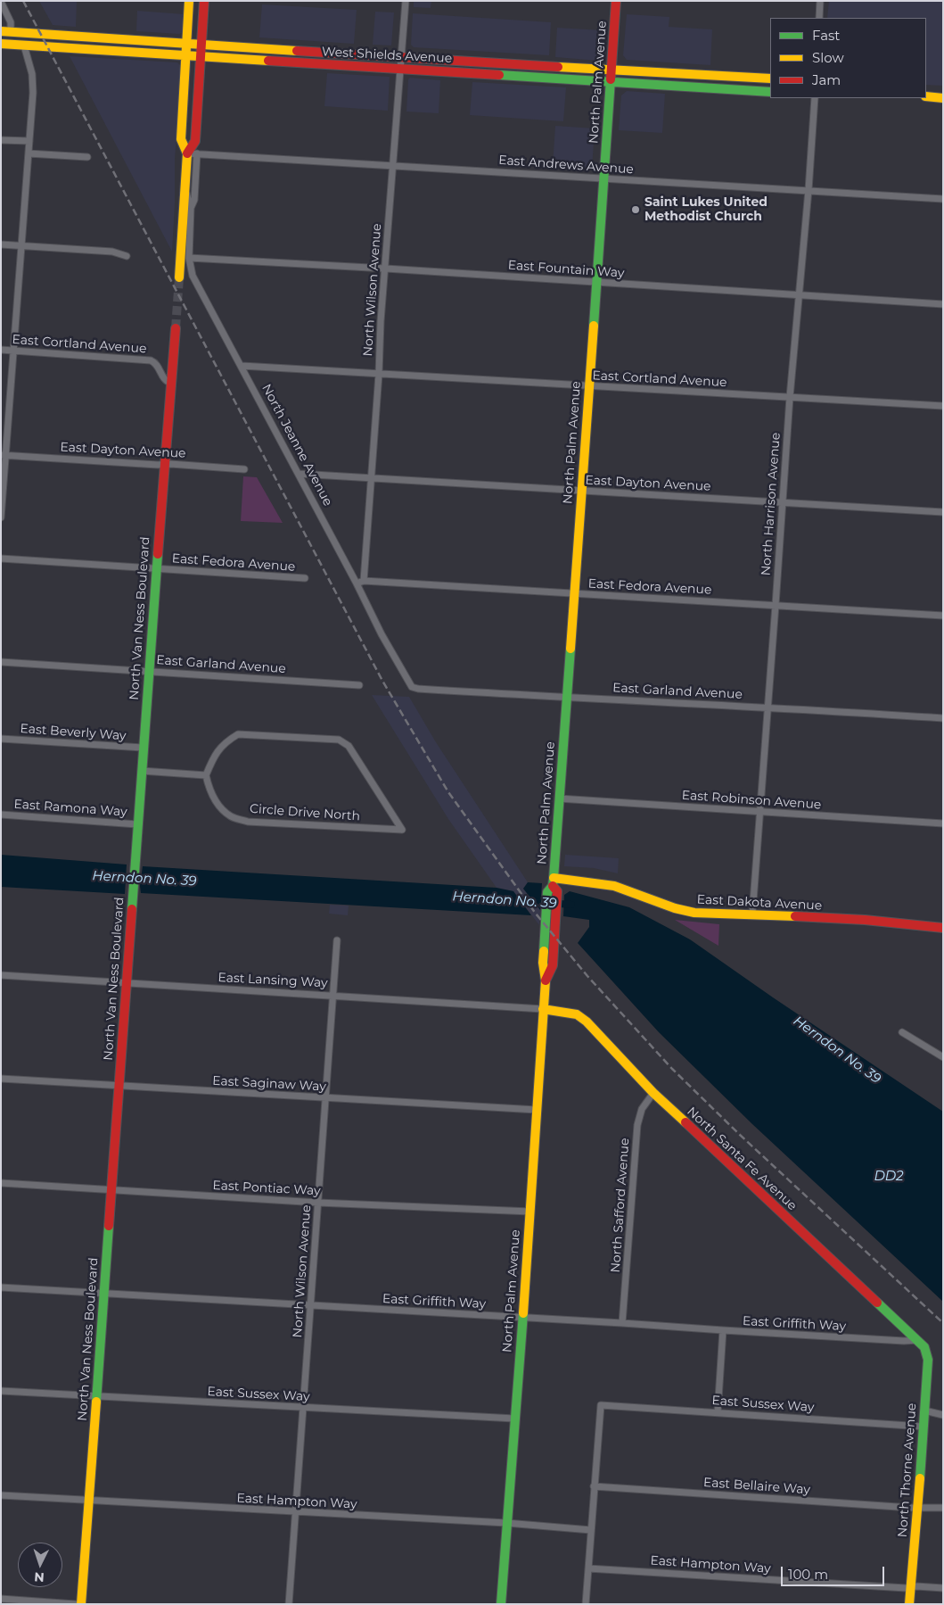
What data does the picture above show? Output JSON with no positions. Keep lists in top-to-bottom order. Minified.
{"streets":{"main road":["West Shields Avenue","North Palm Avenue","North Van Ness Boulevard","East Dakota Avenue","North Santa Fe Avenue","North Thorne Avenue"],"street":["East Andrews Avenue","East Fountain Way","North Wilson Avenue","East Cortland Avenue","North Jeanne Avenue","East Dayton Avenue","North Harrison Avenue","East Fedora Avenue","East Garland Avenue","East Beverly Way","East Robinson Avenue","East Ramona Way","Circle Drive North","East Lansing Way","East Saginaw Way","East Pontiac Way","North Safford Avenue","East Griffith Way","East Sussex Way","East Bellaire Way","East Hampton Way"]},"crossings":[["West Shields Avenue","North Palm Avenue"],["West Shields Avenue","North Wilson Avenue"],["North Palm Avenue","East Andrews Avenue"],["North Palm Avenue","East Fountain Way"],["North Palm Avenue","East Cortland Avenue"],["North Palm Avenue","East Dayton Avenue"],["North Palm Avenue","East Fedora Avenue"],["North Palm Avenue","East Garland Avenue"],["North Palm Avenue","East Robinson Avenue"],["North Palm Avenue","East Dakota Avenue"],["North Palm Avenue","East Lansing Way"],["North Palm Avenue","East Saginaw Way"],["North Palm Avenue","North Santa Fe Avenue"],["North Palm Avenue","East Pontiac Way"],["North Palm Avenue","East Griffith Way"],["North Palm Avenue","East Sussex Way"],["North Palm Avenue","East Hampton Way"],["East Andrews Avenue","North Wilson Avenue"],["East Andrews Avenue","North Jeanne Avenue"],["East Andrews Avenue","North Harrison Avenue"],["East Fountain Way","North Wilson Avenue"],["East Fountain Way","North Jeanne Avenue"],["East Fountain Way","North Harrison Avenue"],["North Wilson Avenue","East Cortland Avenue"],["North Wilson Avenue","North Jeanne Avenue"],["North Wilson Avenue","East Dayton Avenue"],["North Wilson Avenue","East Fedora Avenue"],["North Wilson Avenue","East Lansing Way"],["North Wilson Avenue","East Saginaw Way"],["North Wilson Avenue","East Pontiac Way"],["North Wilson Avenue","East Griffith Way"],["North Wilson Avenue","East Sussex Way"],["North Wilson Avenue","East Hampton Way"],["East Cortland Avenue","North Jeanne Avenue"],["East Cortland Avenue","North Harrison Avenue"],["East Cortland Avenue","North Van Ness Boulevard"],["North Jeanne Avenue","East Dayton Avenue"],["North Jeanne Avenue","East Fedora Avenue"],["North Jeanne Avenue","East Garland Avenue"],["East Dayton Avenue","North Harrison Avenue"],["East Dayton Avenue","North Van Ness Boulevard"],["North Harrison Avenue","East Fedora Avenue"],["North Harrison Avenue","East Garland Avenue"],["North Harrison Avenue","East Robinson Avenue"],["North Harrison Avenue","East Dakota Avenue"],["East Fedora Avenue","North Van Ness Boulevard"],["North Van Ness Boulevard","East Garland Avenue"],["North Van Ness Boulevard","East Beverly Way"],["North Van Ness Boulevard","East Ramona Way"],["North Van Ness Boulevard","East Lansing Way"],["North Van Ness Boulevard","East Saginaw Way"],["North Van Ness Boulevard","East Pontiac Way"],["North Van Ness Boulevard","East Griffith Way"],["North Van Ness Boulevard","East Sussex Way"],["North Van Ness Boulevard","East Hampton Way"],["East Lansing Way","North Santa Fe Avenue"],["North Santa Fe Avenue","North Safford Avenue"],["North Santa Fe Avenue","East Griffith Way"],["North Santa Fe Avenue","North Thorne Avenue"],["North Safford Avenue","East Griffith Way"],["East Griffith Way","North Thorne Avenue"],["East Sussex Way","North Thorne Avenue"],["East Sussex Way","East Bellaire Way"],["North Thorne Avenue","East Bellaire Way"],["North Thorne Avenue","East Hampton Way"]],"water":["Herndon No. 39","DD2"],"places":["Saint Lukes United Methodist Church"],"legend":["Fast","Slow","Jam"],"scale_bar":"100 m","north":"bottom"}
